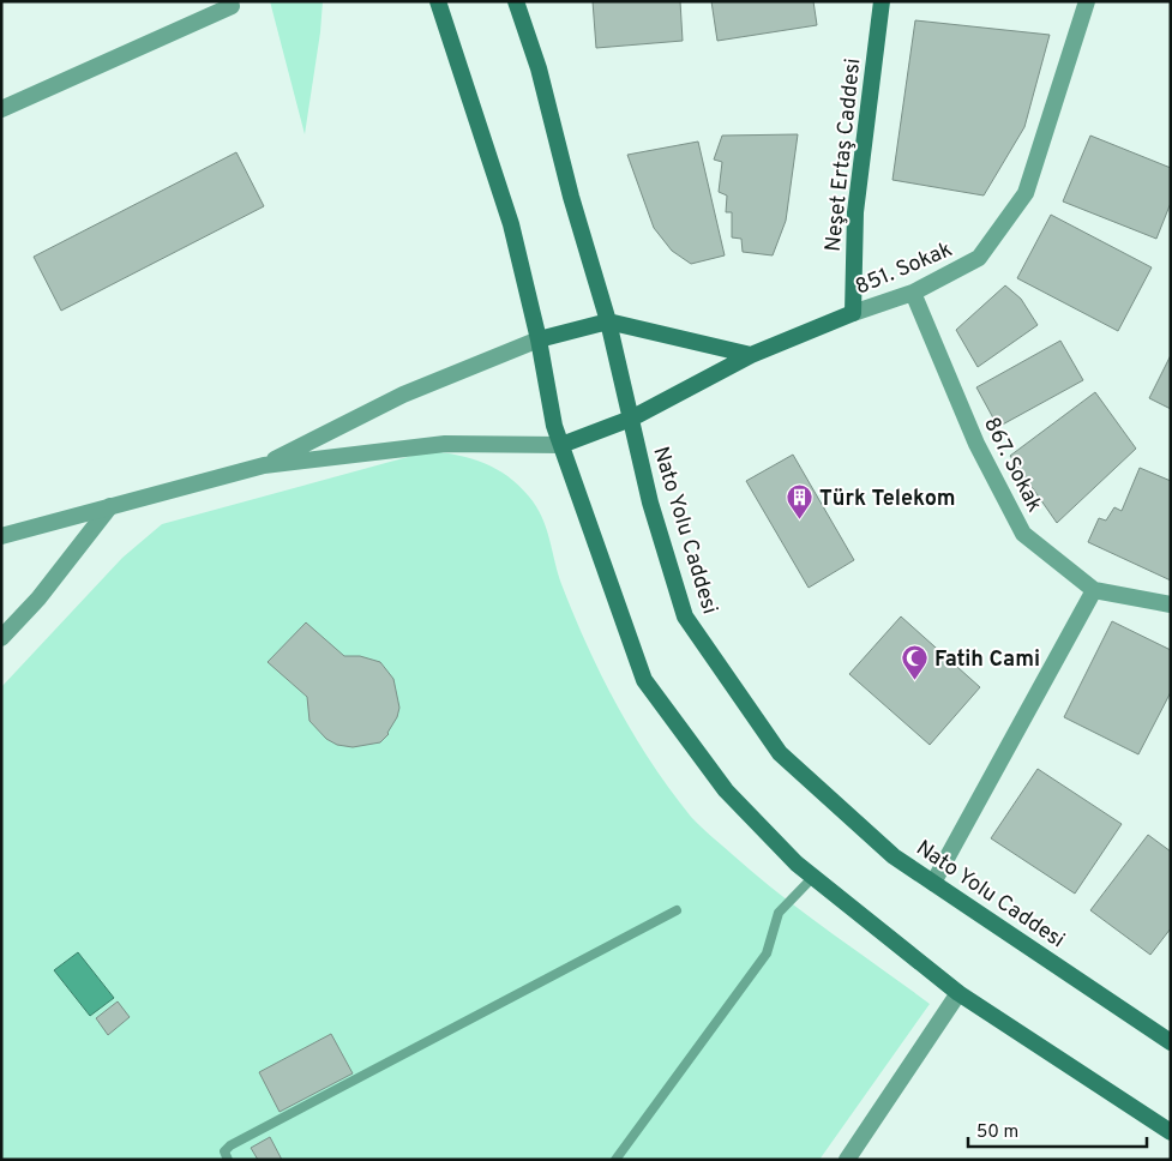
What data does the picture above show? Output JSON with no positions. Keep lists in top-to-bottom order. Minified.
{"streets":{"main road":["Neşet Ertaş Caddesi","851. Sokak","Nato Yolu Caddesi"],"street":["867. Sokak"]},"crossings":[["Neşet Ertaş Caddesi","851. Sokak"],["851. Sokak","867. Sokak"],["851. Sokak","Nato Yolu Caddesi"]],"places":{"building":["Türk Telekom"],"mosque":["Fatih Cami"]},"scale_bar":"50 m"}
